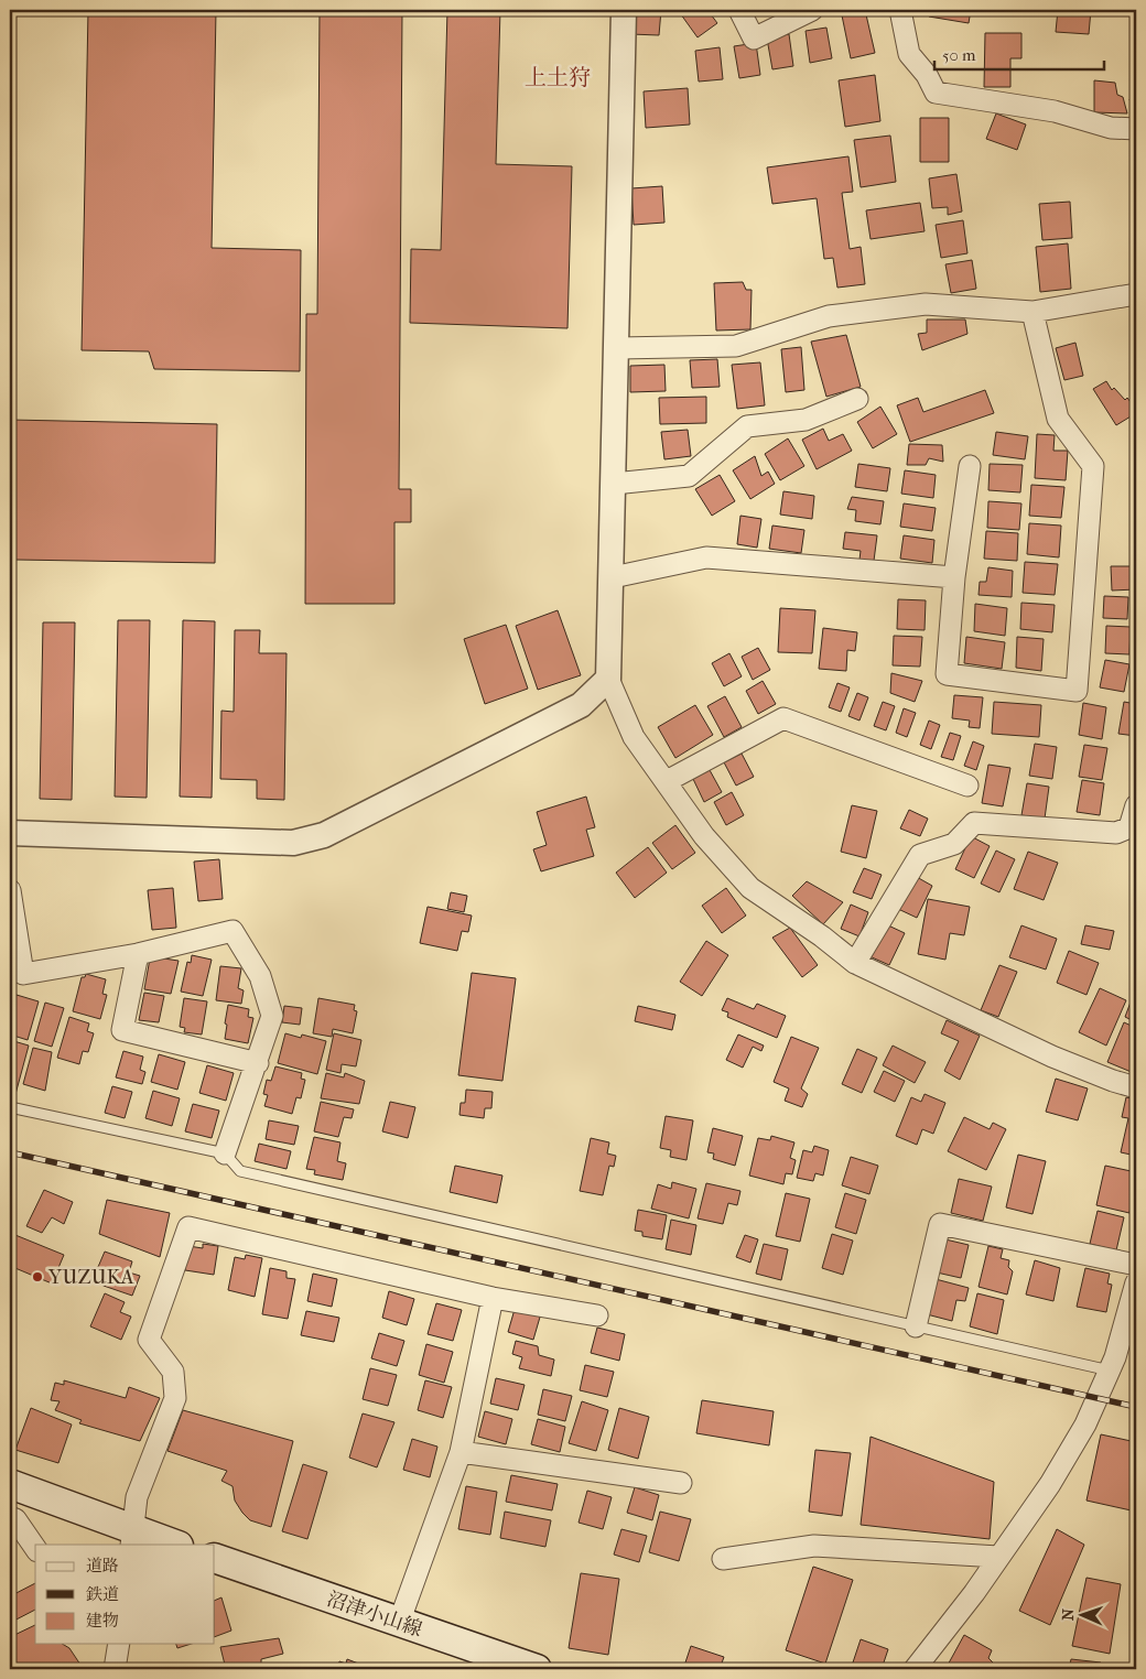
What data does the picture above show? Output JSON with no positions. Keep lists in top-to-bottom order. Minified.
{"streets":{"main road":["沼津小山線"]},"districts":["上土狩"],"places":["YUZUKA"],"legend":["道路","鉄道","建物"],"scale_bar":"50 m","north":"left"}
